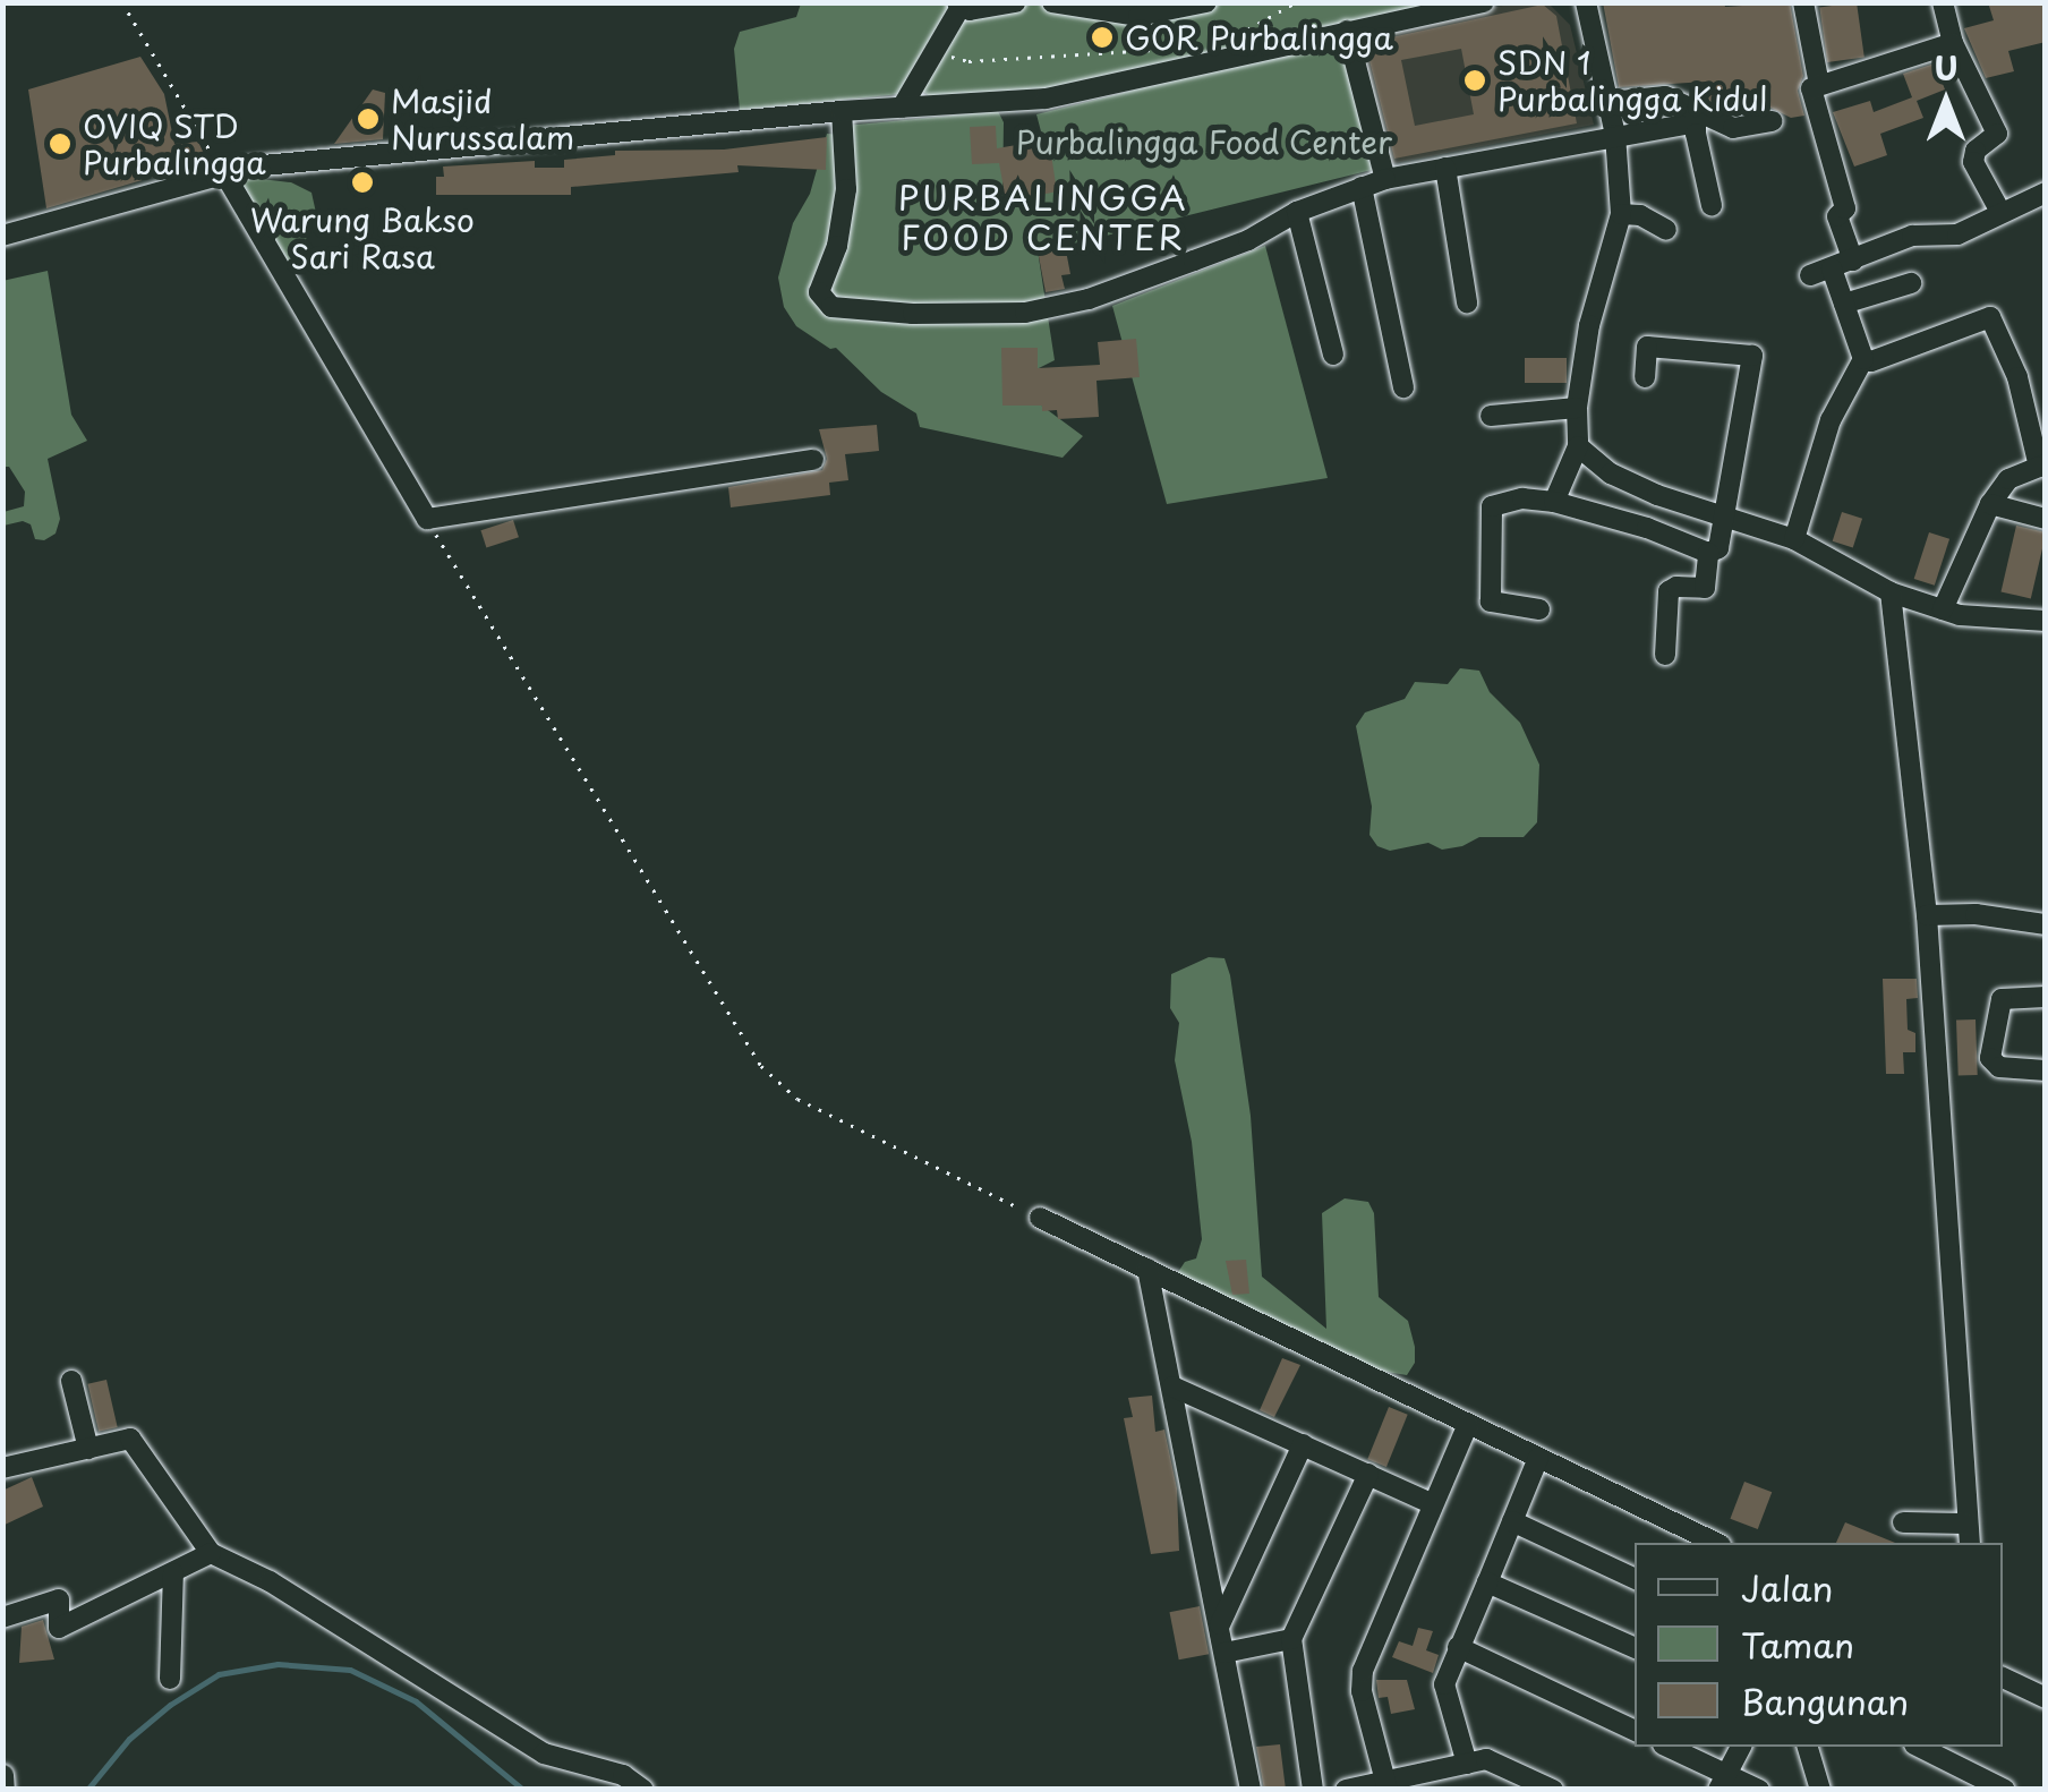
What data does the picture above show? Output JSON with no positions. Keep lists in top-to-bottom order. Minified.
{"districts":["PURBALINGGA FOOD CENTER"],"parks":["Purbalingga Food Center"],"places":["GOR Purbalingga","SDN 1 Purbalingga Kidul","Masjid Nurussalam","OVIQ STD Purbalingga","Warung Bakso Sari Rasa"],"legend":["Jalan","Taman","Bangunan"],"north":"top"}
